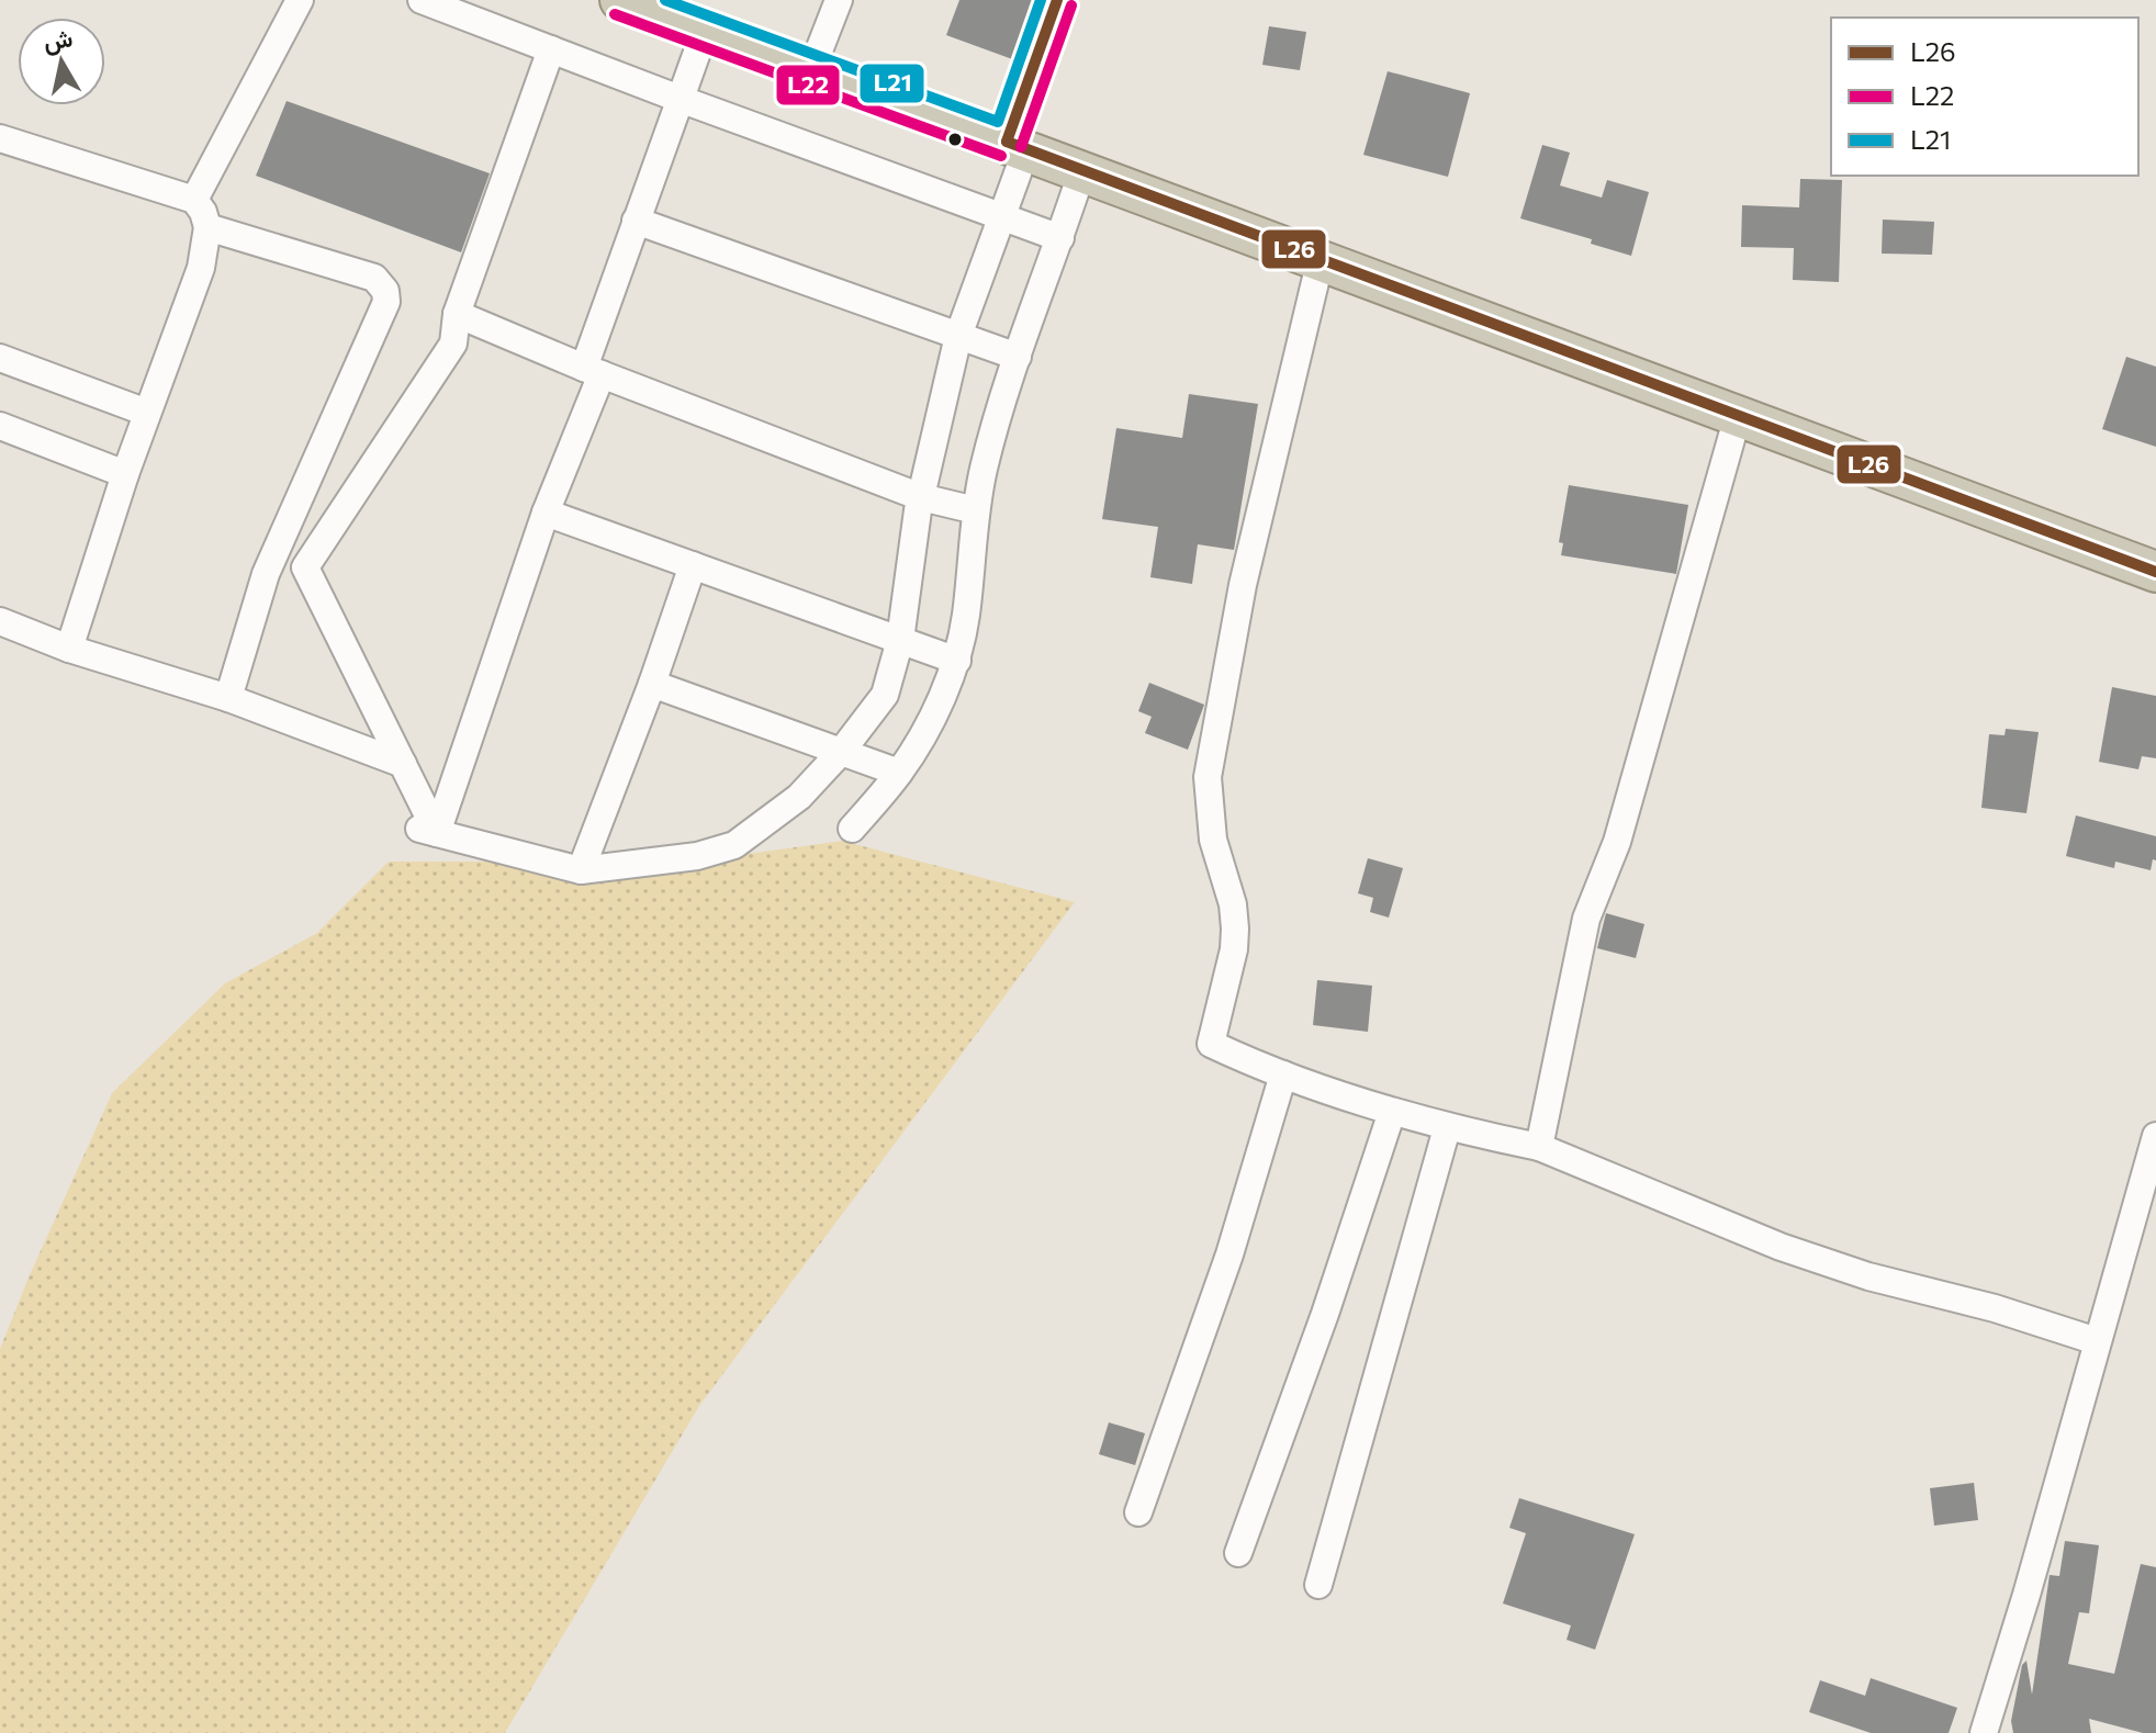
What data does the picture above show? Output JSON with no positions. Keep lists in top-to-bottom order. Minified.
{"lines":["transit line L26","transit line L21","transit line L22"],"legend":["L26","L22","L21"],"north":"top"}
